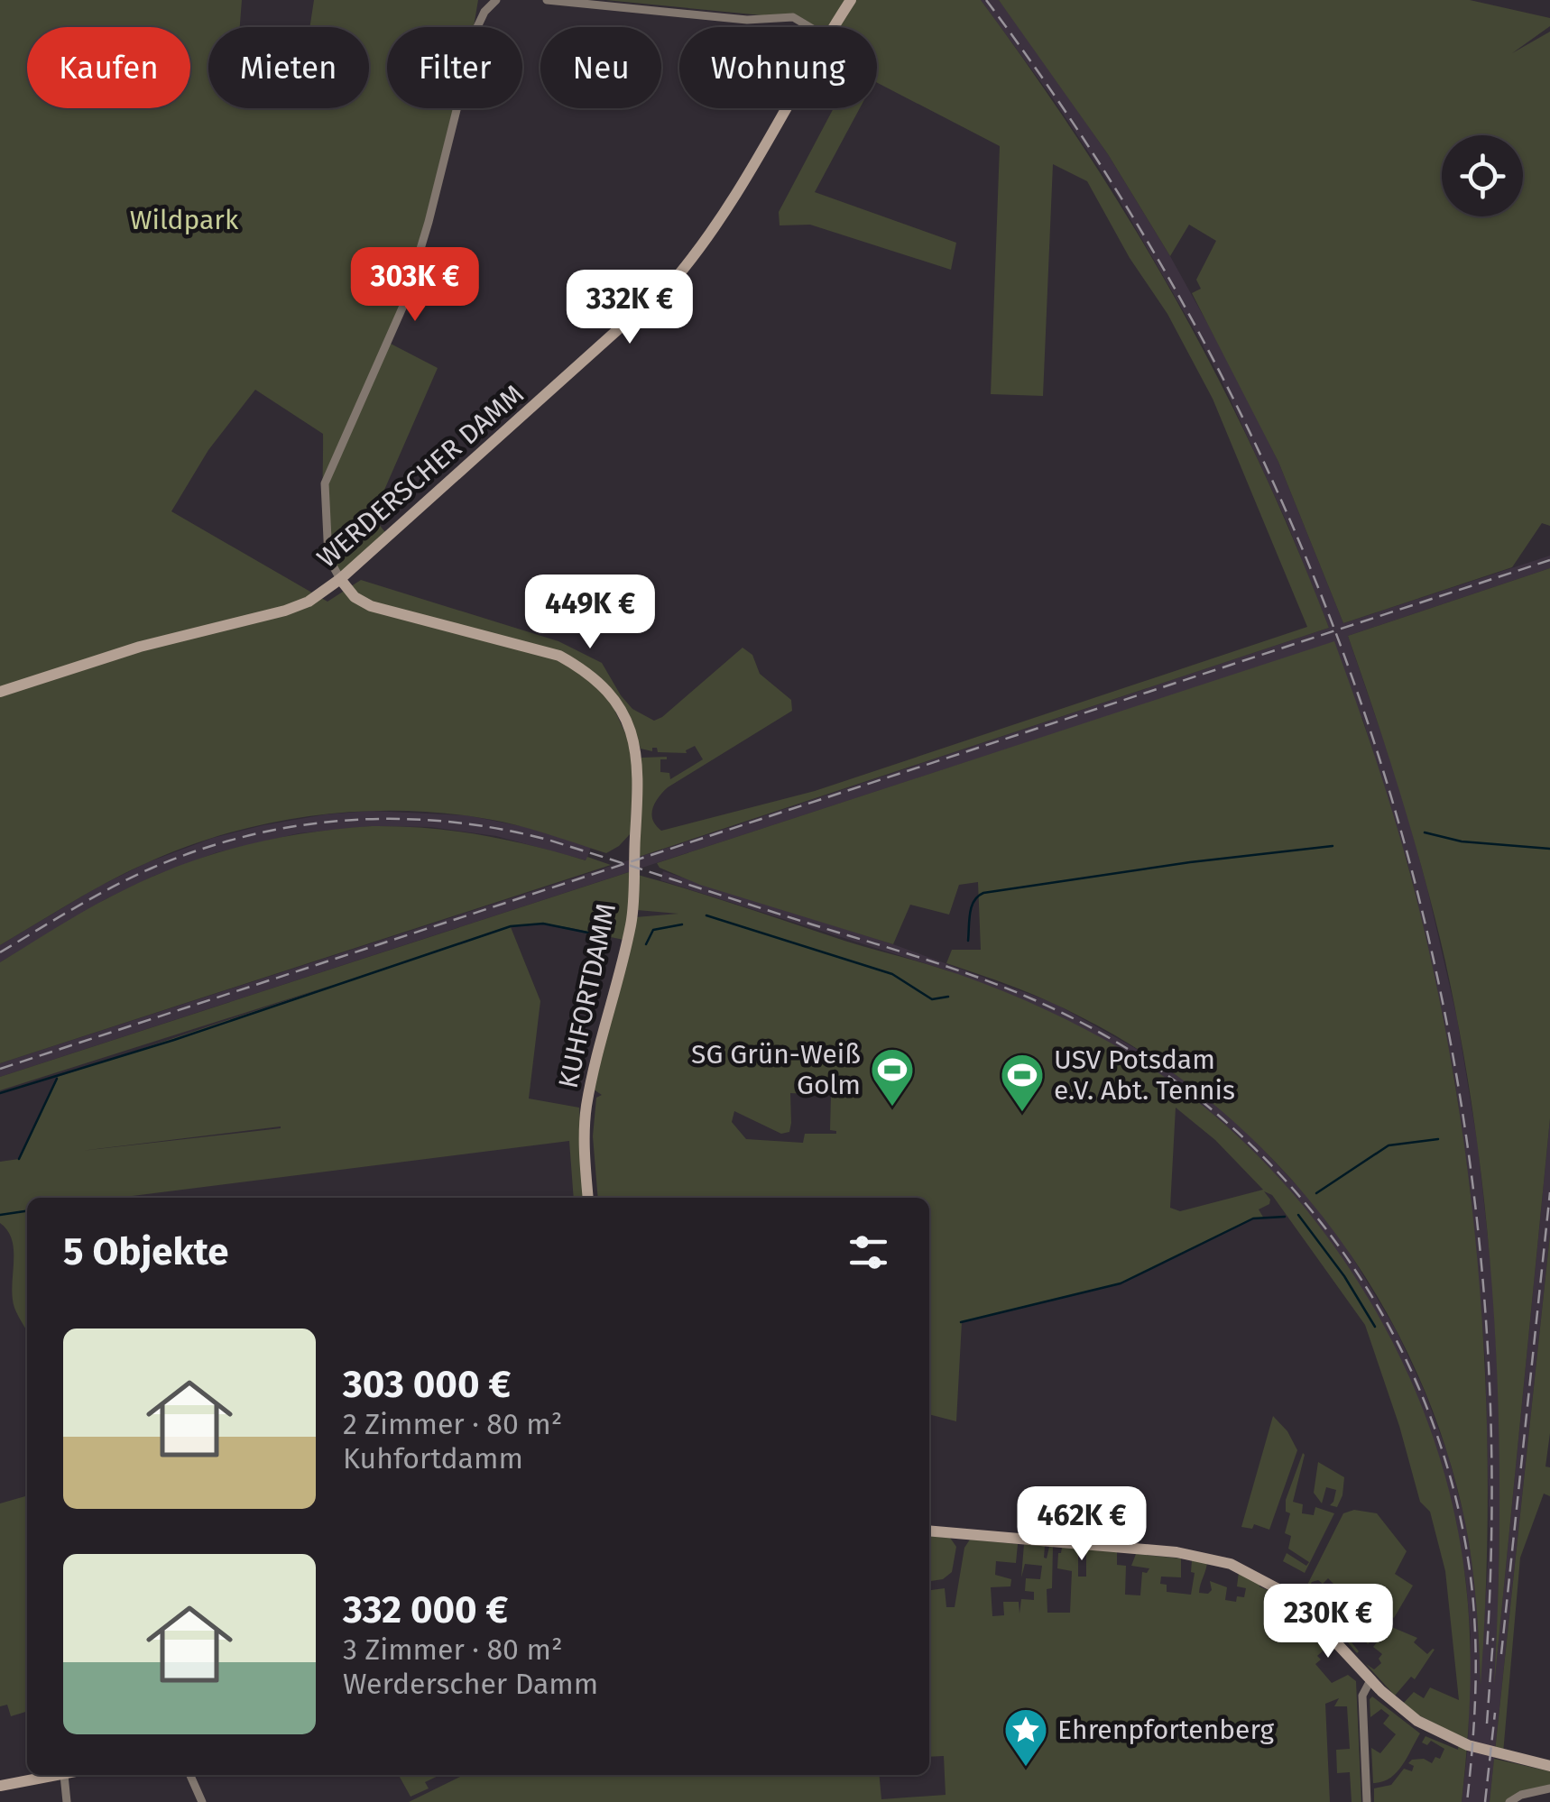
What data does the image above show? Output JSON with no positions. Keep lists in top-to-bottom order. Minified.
{"streets":{"street":["WERDERSCHER DAMM","KUHFORTDAMM"]},"crossings":[["WERDERSCHER DAMM","KUHFORTDAMM"]],"parks":["Wildpark"],"places":{"sports":["SG Grün-Weiß Golm","USV Potsdam e.V. Abt. Tennis"],"place":["Ehrenpfortenberg"]},"page":{"chip":["Kaufen","Mieten","Filter","Neu","Wohnung"],"price":["303K €","332K €","449K €","462K €","230K €"],"heading":"5 Objekte","list":[{"name":"303 000 €","note":"2 Zimmer · 80 m² · Kuhfortdamm"},{"name":"332 000 €","note":"3 Zimmer · 80 m² · Werderscher Damm"}]}}
